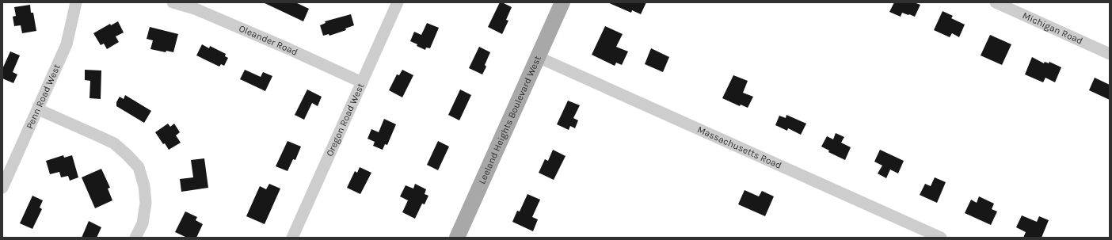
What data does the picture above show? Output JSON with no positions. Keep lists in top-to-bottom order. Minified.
{"streets":{"main road":["Leeland Heights Boulevard West"],"street":["Michigan Road","Oleander Road","Penn Road West","Oregon Road West","Massachusetts Road"]},"crossings":[["Oleander Road","Oregon Road West"],["Leeland Heights Boulevard West","Massachusetts Road"]]}
